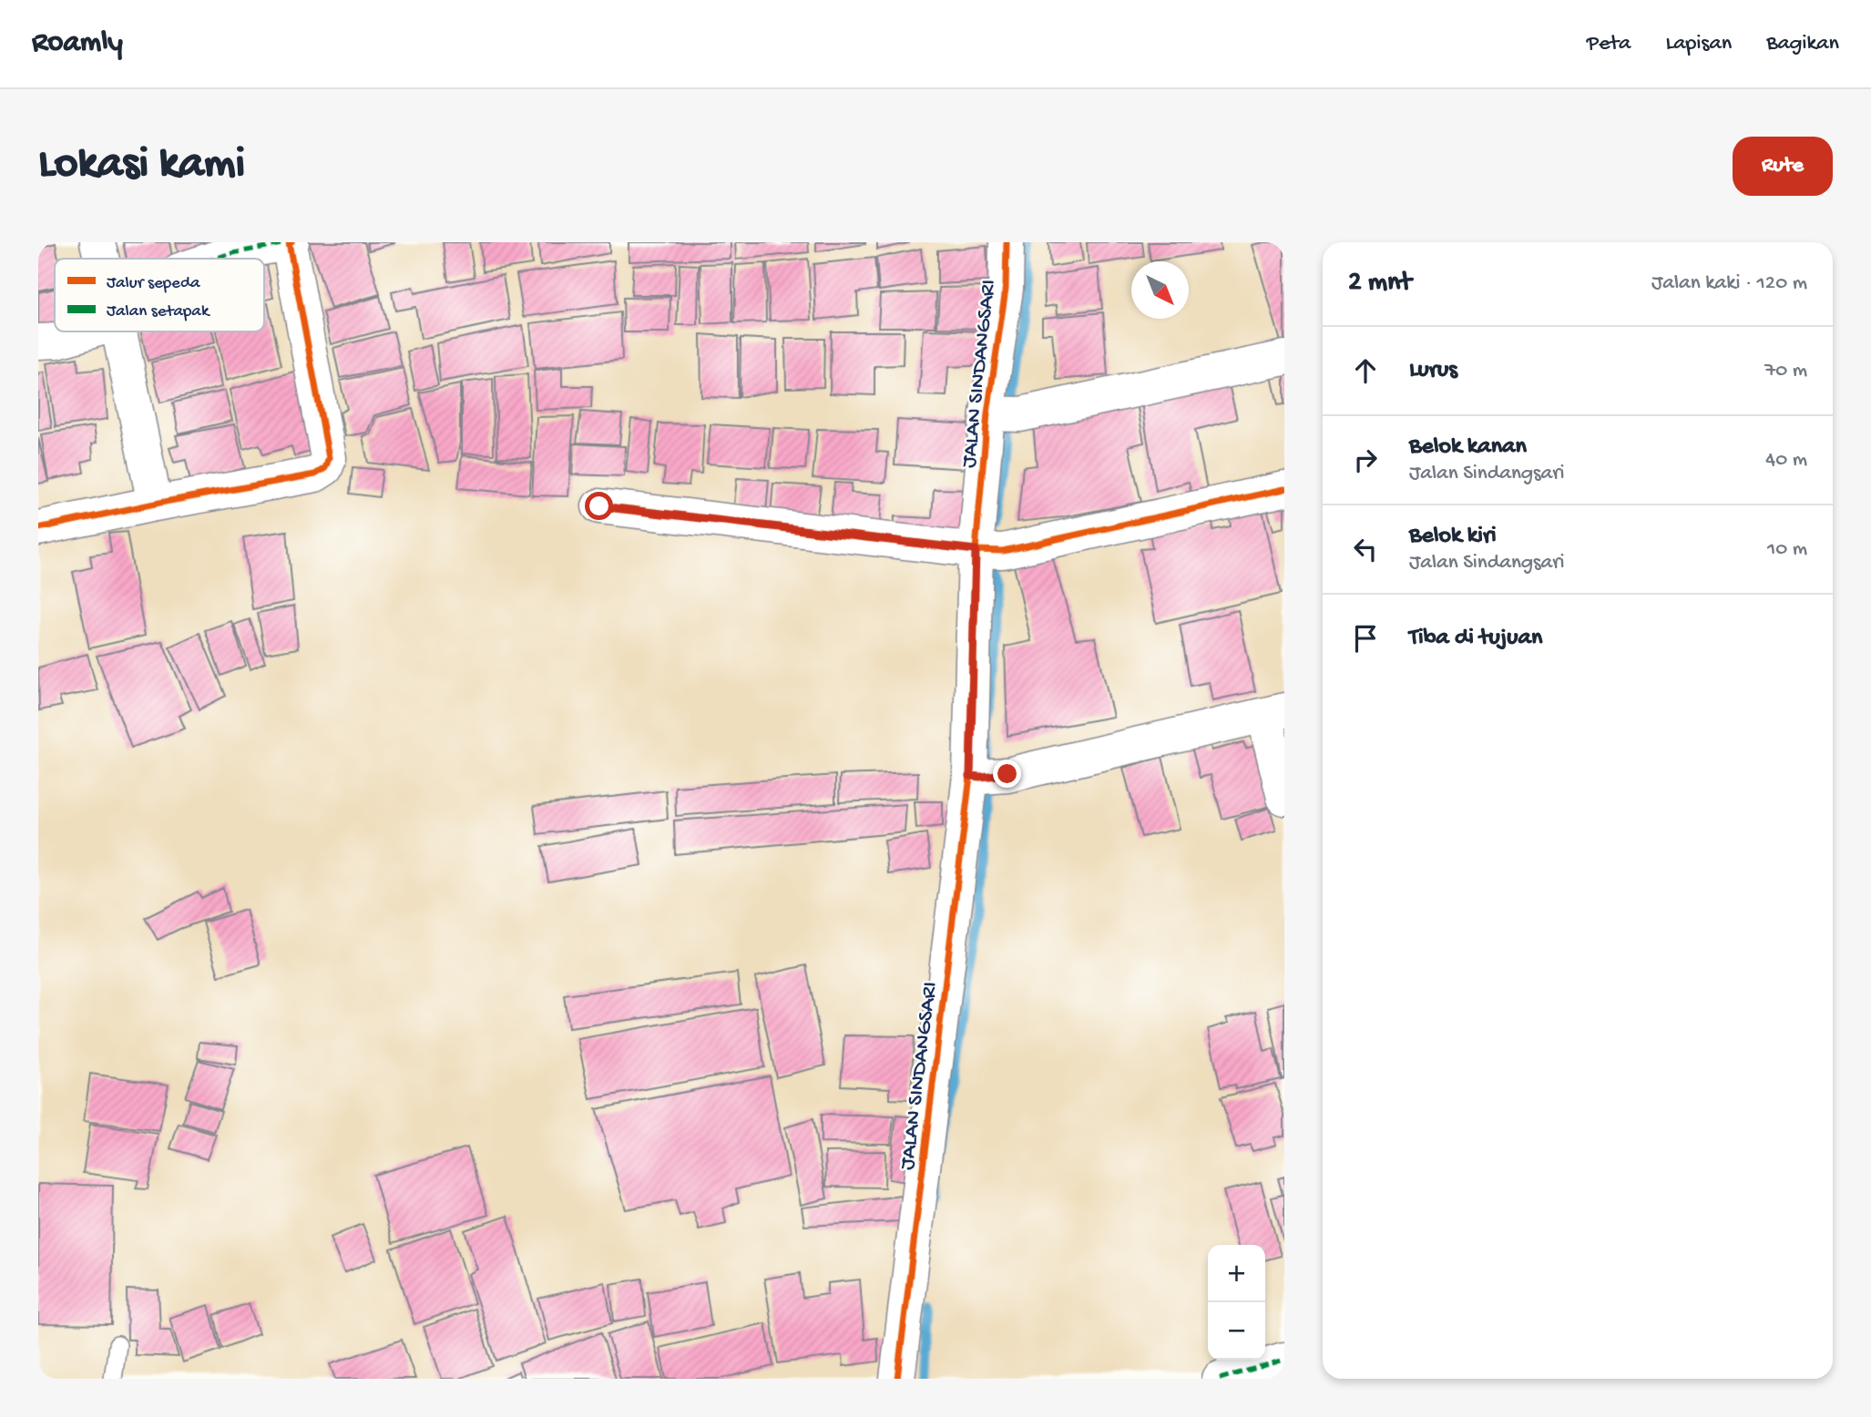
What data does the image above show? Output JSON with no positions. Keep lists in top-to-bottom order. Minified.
{"streets":{"street":["JALAN SINDANGSARI"]},"legend":["Jalur sepeda","Jalan setapak"],"north":"bottom right","page":{"header":"Roamly","nav":["Peta","Lapisan","Bagikan"],"buttons":"Rute","title":"Lokasi kami","heading":["2 mnt","Jalan kaki · 120 m"],"list":[["Lurus","70 m"],["Belok kanan","Jalan Sindangsari","40 m"],["Belok kiri","Jalan Sindangsari","10 m"],"Tiba di tujuan"],"map_buttons":["+","−"]}}
